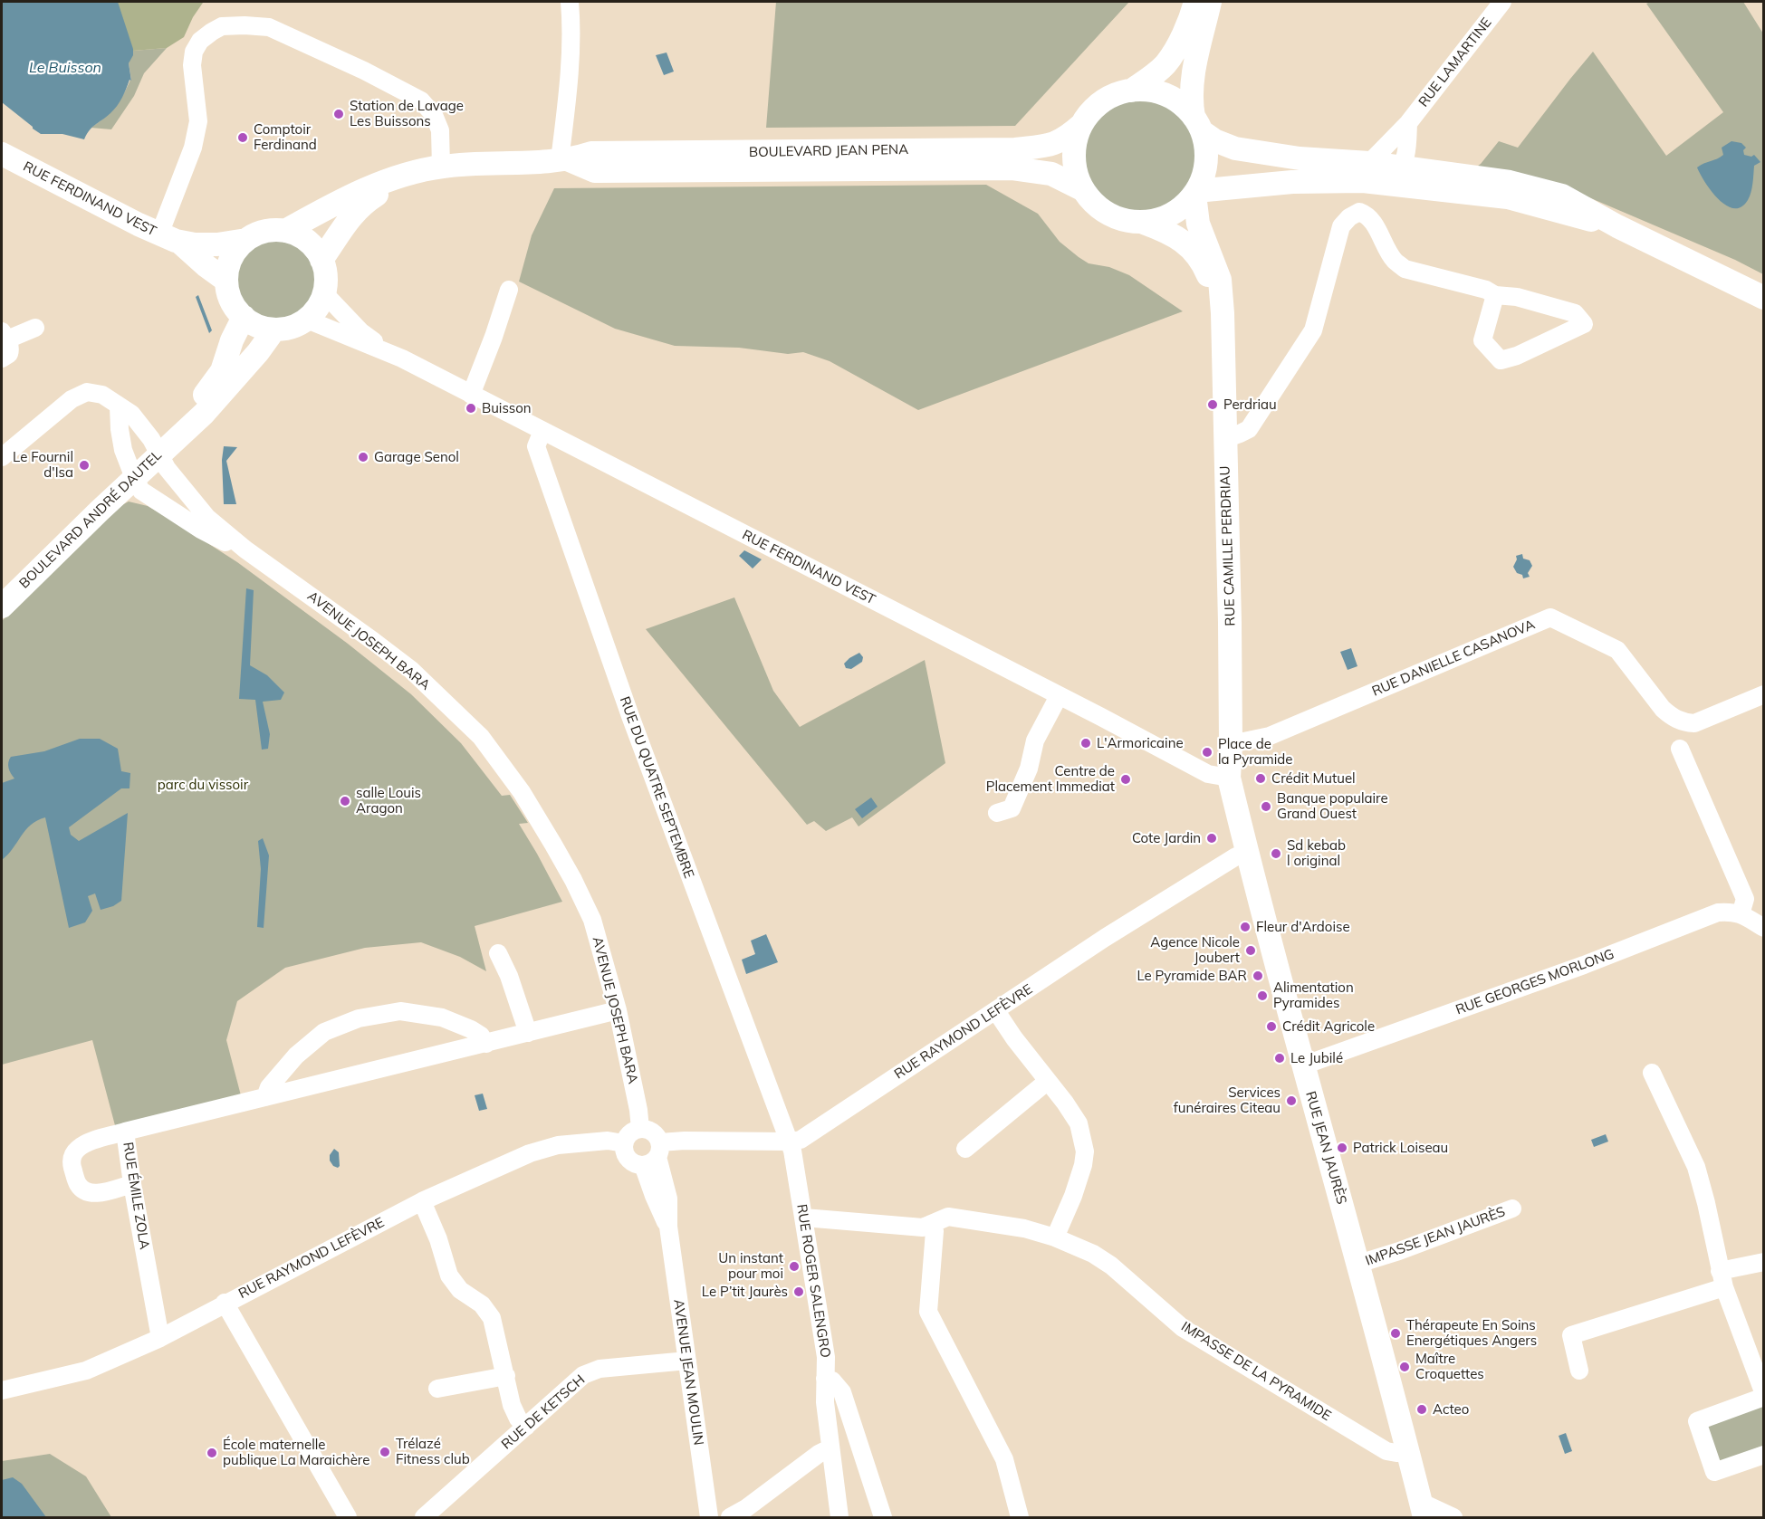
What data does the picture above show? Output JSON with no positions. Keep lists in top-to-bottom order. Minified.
{"streets":{"main road":["BOULEVARD JEAN PENA","RUE FERDINAND VEST","BOULEVARD ANDRÉ DAUTEL","RUE CAMILLE PERDRIAU","RUE JEAN JAURÈS"],"street":["RUE LAMARTINE","AVENUE JOSEPH BARA","RUE DANIELLE CASANOVA","RUE DU QUATRE SEPTEMBRE","RUE GEORGES MORLONG","RUE RAYMOND LEFÈVRE","RUE ÉMILE ZOLA","IMPASSE JEAN JAURÈS","RUE ROGER SALENGRO","IMPASSE DE LA PYRAMIDE","AVENUE JEAN MOULIN","RUE DE KETSCH"]},"crossings":[["BOULEVARD JEAN PENA","RUE FERDINAND VEST"],["BOULEVARD JEAN PENA","BOULEVARD ANDRÉ DAUTEL"],["BOULEVARD JEAN PENA","RUE CAMILLE PERDRIAU"],["RUE FERDINAND VEST","BOULEVARD ANDRÉ DAUTEL"],["RUE FERDINAND VEST","RUE CAMILLE PERDRIAU"],["RUE FERDINAND VEST","RUE DU QUATRE SEPTEMBRE"],["RUE FERDINAND VEST","RUE JEAN JAURÈS"],["BOULEVARD ANDRÉ DAUTEL","AVENUE JOSEPH BARA"],["RUE CAMILLE PERDRIAU","RUE DANIELLE CASANOVA"],["RUE CAMILLE PERDRIAU","RUE JEAN JAURÈS"],["AVENUE JOSEPH BARA","RUE RAYMOND LEFÈVRE"],["AVENUE JOSEPH BARA","RUE ÉMILE ZOLA"],["AVENUE JOSEPH BARA","AVENUE JEAN MOULIN"],["RUE DU QUATRE SEPTEMBRE","RUE RAYMOND LEFÈVRE"],["RUE DU QUATRE SEPTEMBRE","RUE ROGER SALENGRO"],["RUE GEORGES MORLONG","RUE JEAN JAURÈS"],["RUE RAYMOND LEFÈVRE","RUE JEAN JAURÈS"],["RUE RAYMOND LEFÈVRE","RUE ÉMILE ZOLA"],["RUE RAYMOND LEFÈVRE","RUE ROGER SALENGRO"],["RUE RAYMOND LEFÈVRE","AVENUE JEAN MOULIN"],["RUE JEAN JAURÈS","IMPASSE JEAN JAURÈS"],["RUE JEAN JAURÈS","IMPASSE DE LA PYRAMIDE"],["RUE ROGER SALENGRO","IMPASSE DE LA PYRAMIDE"],["AVENUE JEAN MOULIN","RUE DE KETSCH"]],"water":["Le Buisson"],"parks":["parc du vissoir"],"places":["Station de Lavage Les Buissons","Comptoir Ferdinand","Perdriau","Buisson","Garage Senol","Le Fournil d'Isa","L'Armoricaine","Place de la Pyramide","Crédit Mutuel","Centre de Placement Immediat","salle Louis Aragon","Banque populaire Grand Ouest","Cote Jardin","Sd kebab l original","Fleur d'Ardoise","Agence Nicole Joubert","Le Pyramide BAR","Alimentation Pyramides","Crédit Agricole","Le Jubilé","Services funéraires Citeau","Patrick Loiseau","Un instant pour moi","Le P’tit Jaurès","Thérapeute En Soins Energétiques Angers","Maître Croquettes","Acteo","Trélazé Fitness club","École maternelle publique La Maraichère"]}
